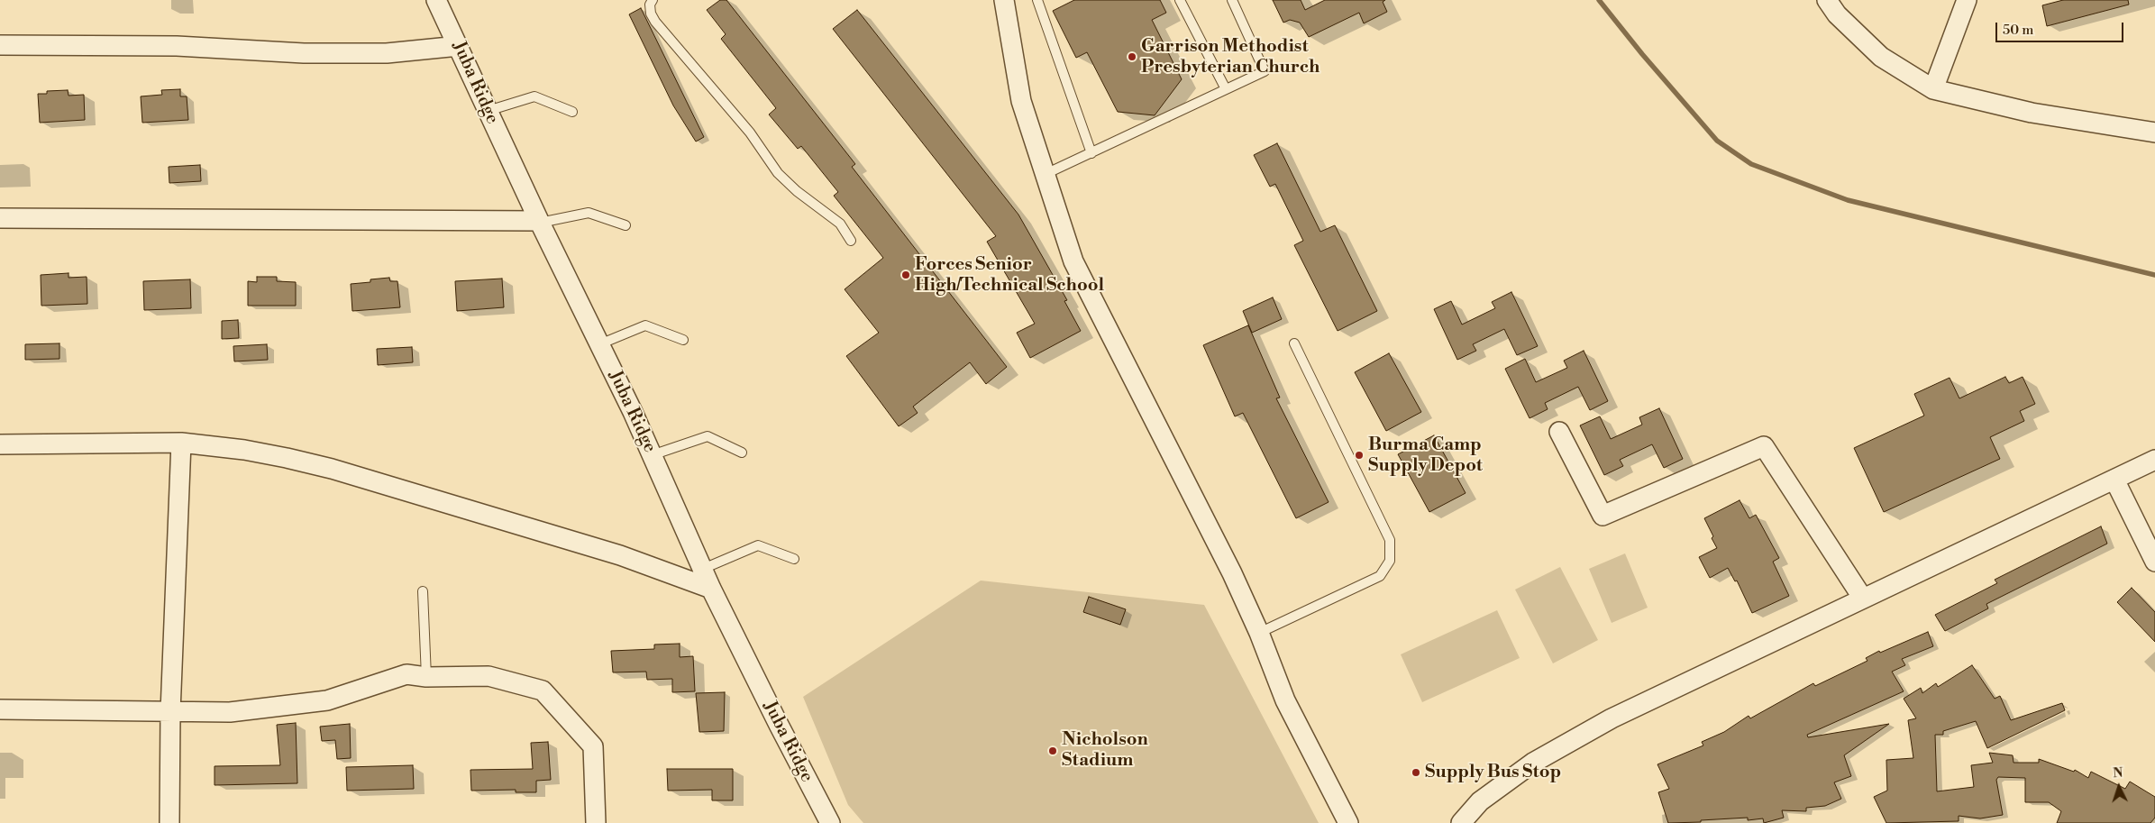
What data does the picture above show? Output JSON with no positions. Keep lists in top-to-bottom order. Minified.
{"streets":{"street":["Juba Ridge"]},"places":["Garrison Methodist Presbyterian Church","Forces Senior High/Technical School","Burma Camp Supply Depot","Nicholson Stadium","Supply Bus Stop"],"scale_bar":"50 m","north":"top"}
